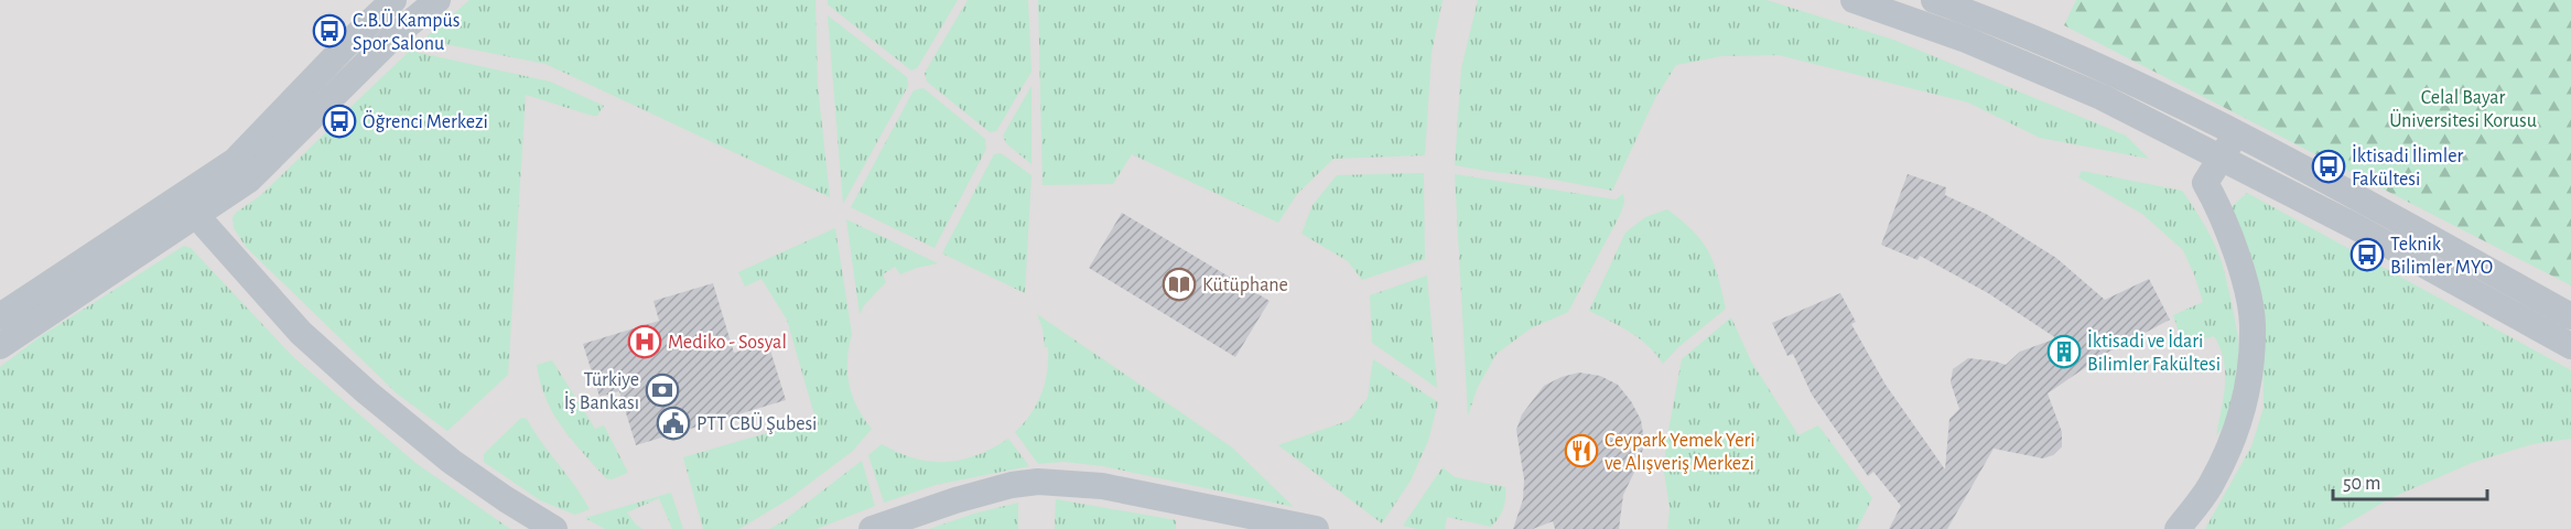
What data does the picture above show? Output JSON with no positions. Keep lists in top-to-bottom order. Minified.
{"parks":["Celal Bayar Üniversitesi Korusu"],"places":{"bus stop":["C.B.Ü Kampüs Spor Salonu","Öğrenci Merkezi","İktisadi İlimler Fakültesi","Teknik Bilimler MYO"],"library":["Kütüphane"],"hospital":["Mediko - Sosyal"],"building":["İktisadi ve İdari Bilimler Fakültesi"],"bank":["Türkiye İş Bankası"],"public building":["PTT CBÜ Şubesi"],"restaurant":["Ceypark Yemek Yeri ve Alışveriş Merkezi"]},"scale_bar":"50 m"}
